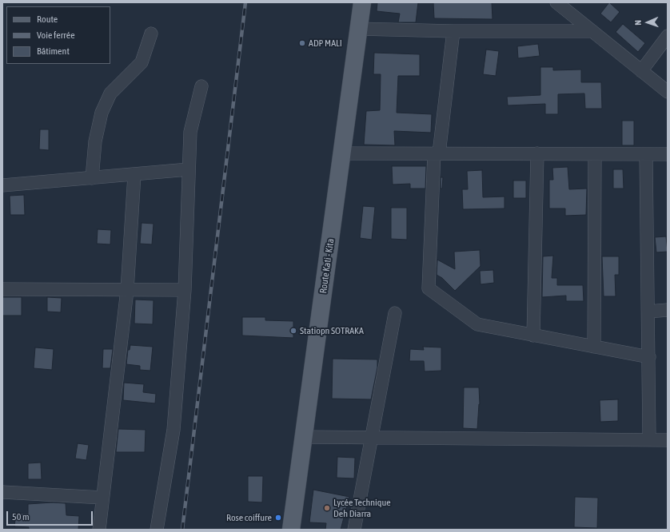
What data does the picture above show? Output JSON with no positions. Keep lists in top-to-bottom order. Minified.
{"streets":{"main road":["Route Kati - Kita"]},"places":["ADP MALI","Statiopn SOTRAKA","Lycée Technique Deh Diarra","Rose coiffure"],"legend":["Route","Voie ferrée","Bâtiment"],"scale_bar":"50 m","north":"left"}
